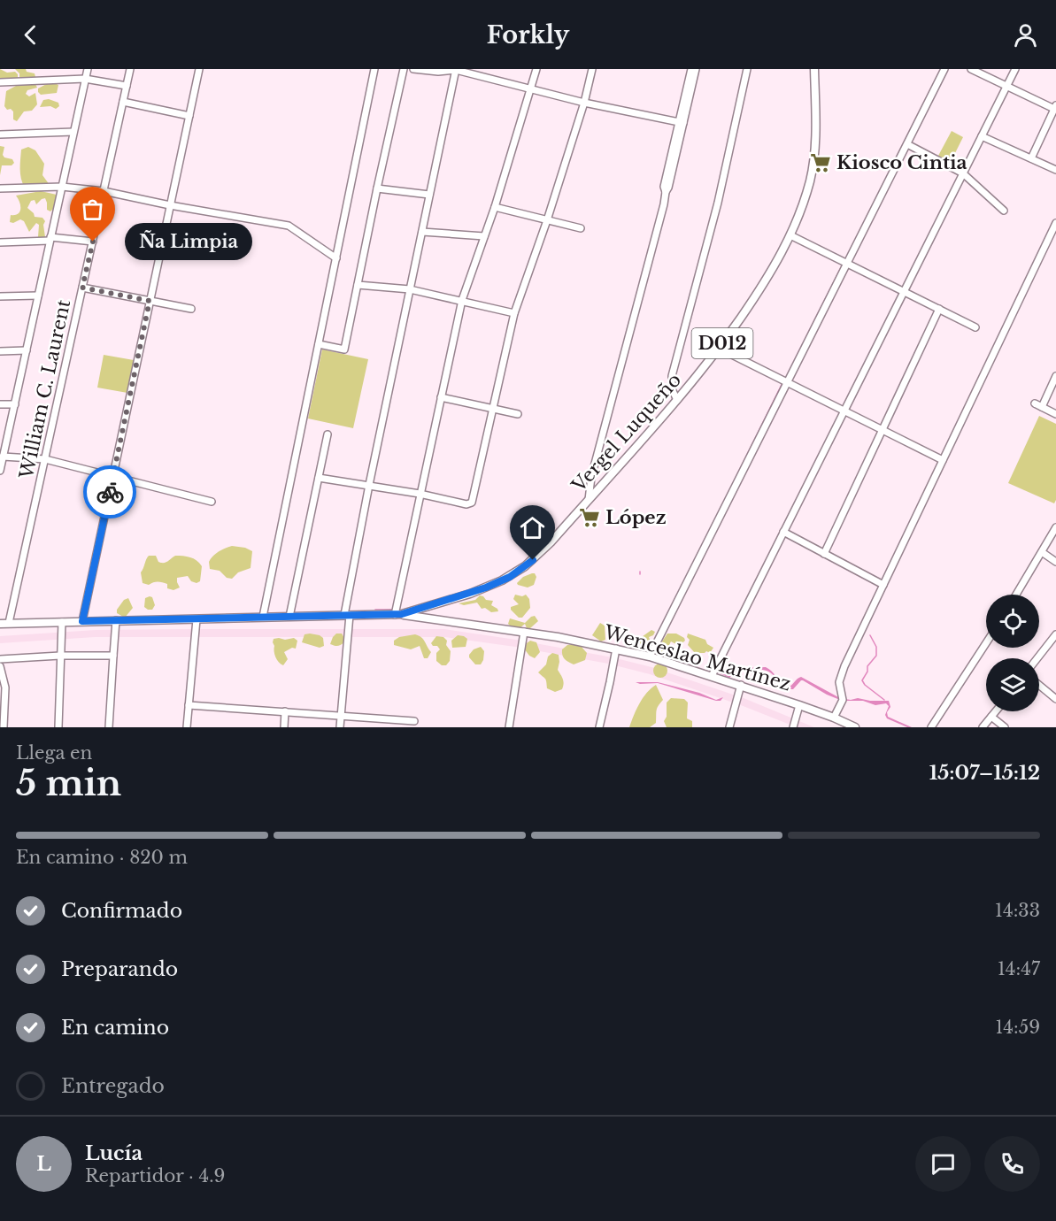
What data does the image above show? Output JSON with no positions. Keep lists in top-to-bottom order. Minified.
{"streets":{"main road":["D012","Vergel Luqueño","Wenceslao Martínez"],"street":["William C. Laurent"]},"crossings":[["D012","William C. Laurent"],["D012","Vergel Luqueño"],["D012","Wenceslao Martínez"],["Vergel Luqueño","Wenceslao Martínez"]],"places":{"supermarket":["Kiosco Cintia","López"],"other":["Ña Limpia"]},"page":{"header":"Forkly","bubble":"Ña Limpia","heading":["5 min","Llega en","15:07–15:12"],"panel":["Lucía","Repartidor · 4.9"],"bar":"En camino · 820 m","list":[["Confirmado","14:33"],["Preparando","14:47"],["En camino","14:59"],"Entregado"],"round":"L"}}
